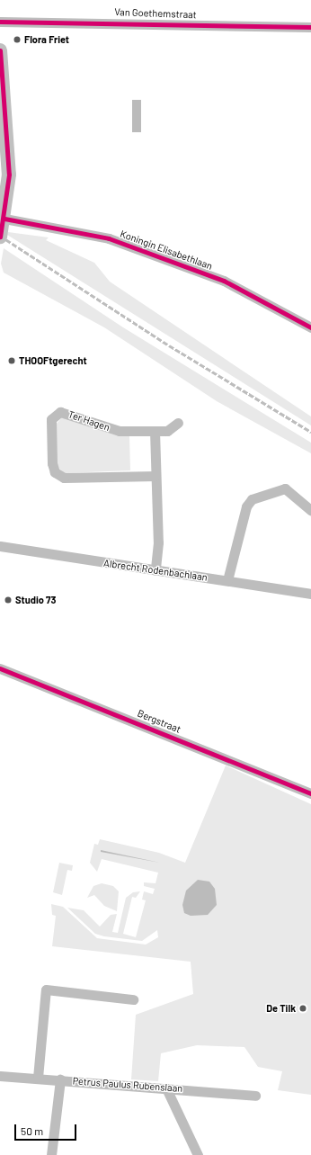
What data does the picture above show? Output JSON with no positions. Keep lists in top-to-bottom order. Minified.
{"streets":{"street":["Van Goethemstraat","Koningin Elisabethlaan","Ter Hagen","Albrecht Rodenbachlaan","Bergstraat","Petrus Paulus Rubenslaan"]},"places":["Flora Friet","THOOFtgerecht","Studio 73","De Tilk"],"scale_bar":"50 m"}
